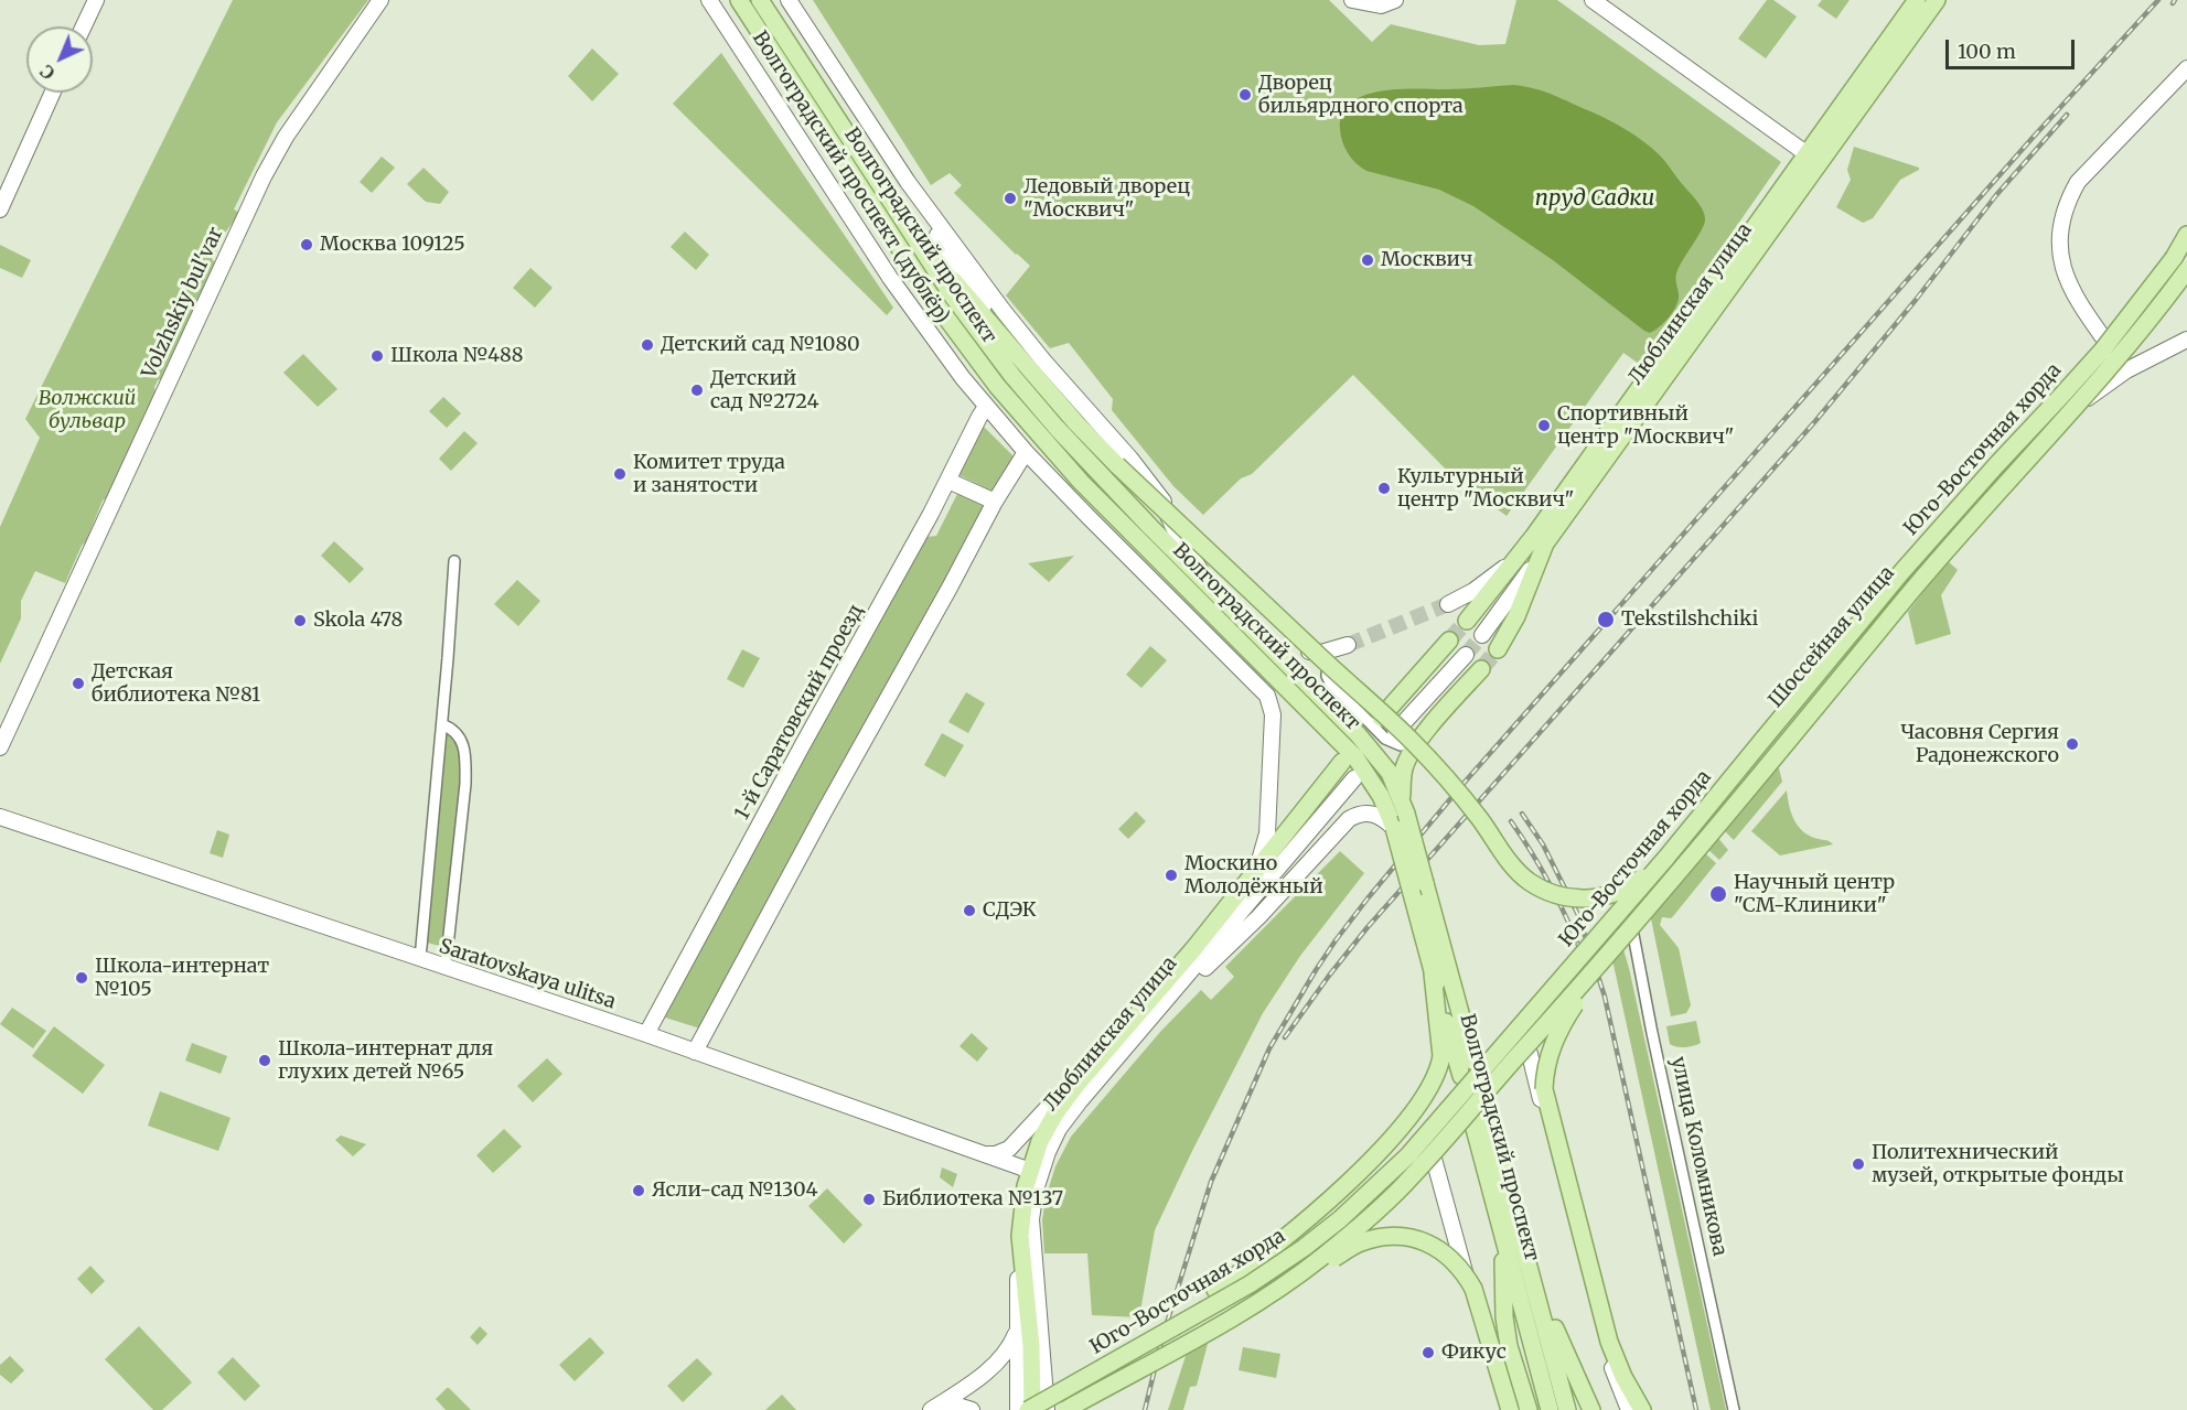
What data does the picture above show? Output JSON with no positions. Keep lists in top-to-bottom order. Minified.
{"streets":{"main road":["Волгоградский проспект (дублёр)","Волгоградский проспект","Volzhskiy bul'var","Люблинская улица","Юго-Восточная хорда","Шоссейная улица","1-й Саратовский проезд","Saratovskaya ulitsa"],"street":["улица Коломникова"]},"crossings":[["Волгоградский проспект (дублёр)","Волгоградский проспект"],["Волгоградский проспект (дублёр)","Люблинская улица"],["Волгоградский проспект (дублёр)","1-й Саратовский проезд"],["Люблинская улица","Юго-Восточная хорда"],["Люблинская улица","Saratovskaya ulitsa"],["Шоссейная улица","улица Коломникова"],["1-й Саратовский проезд","Saratovskaya ulitsa"]],"water":["пруд Садки"],"parks":["Волжский бульвар"],"places":["Дворец бильярдного спорта","Ледовый дворец \"Москвич\"","Москва 109125","Москвич","Детский сад №1080","Школа №488","Детский сад №2724","Спортивный центр \"Москвич\"","Комитет труда и занятости","Культурный центр \"Москвич\"","Tekstilshchiki","Skola 478","Детская библиотека №81","Часовня Сергия Радонежского","Москино Молодёжный","Научный центр \"СМ-Клиники\"","СДЭК","Школа-интернат №105","Школа-интернат для глухих детей №65","Политехнический музей, открытые фонды","Ясли-сад №1304","Библиотека №137","Фикус"],"scale_bar":"100 m","north":"bottom left"}
